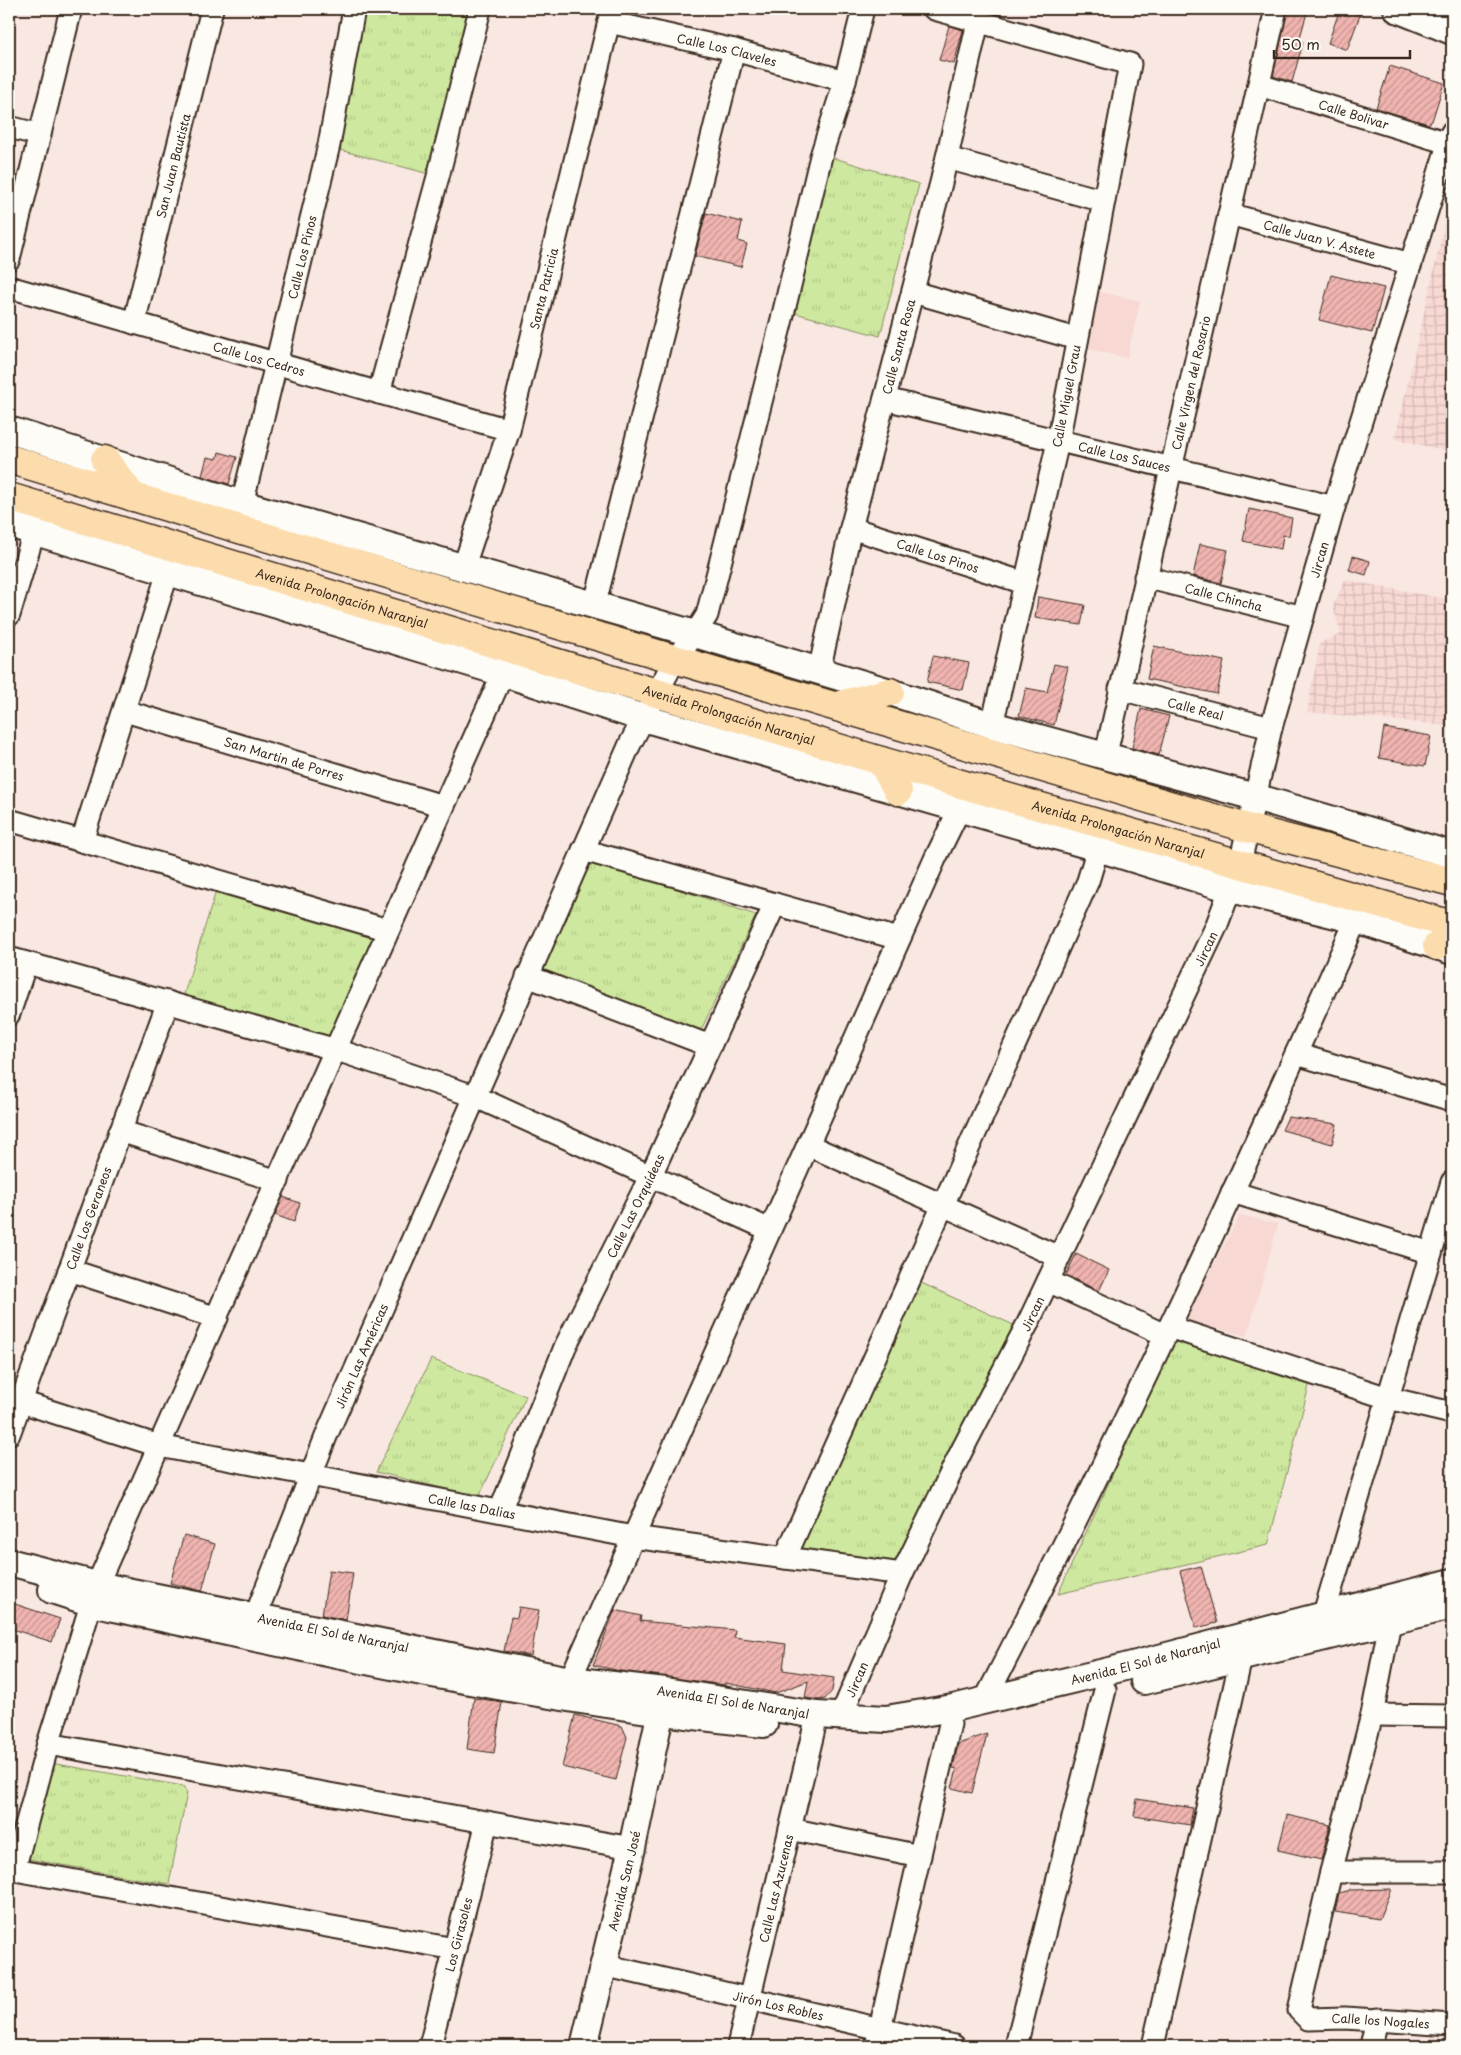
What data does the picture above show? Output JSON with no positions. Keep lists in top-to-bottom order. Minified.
{"streets":{"main road":["Avenida Prolongación Naranjal"],"street":["Calle Los Claveles","Calle Bolivar","San Juan Bautista","Calle Juan V. Astete","Calle Los Pinos","Santa Patricia","Calle Santa Rosa","Calle Los Cedros","Calle Virgen del Rosario","Calle Miguel Grau","Calle Los Sauces","Jircan","Calle Chincha","Calle Real","San Martin de Porres","Calle Las Orquídeas","Calle Los Geraneos","Jirón Las Américas","Calle las Dalias","Avenida El Sol de Naranjal","Avenida San José","Calle Las Azucenas","Los Girasoles","Jirón Los Robles","Calle los Nogales"]},"crossings":[["Calle Los Claveles","Santa Patricia"],["Calle Los Claveles","Jirón Las Américas"],["Calle Bolivar","Calle Virgen del Rosario"],["Calle Bolivar","Jircan"],["San Juan Bautista","Calle Los Cedros"],["Calle Juan V. Astete","Calle Virgen del Rosario"],["Calle Juan V. Astete","Jircan"],["Calle Los Pinos","Calle Santa Rosa"],["Calle Los Pinos","Calle Los Cedros"],["Calle Los Pinos","Calle Miguel Grau"],["Santa Patricia","Calle Los Cedros"],["Calle Santa Rosa","Calle Miguel Grau"],["Calle Santa Rosa","Calle Los Sauces"],["Calle Virgen del Rosario","Calle Los Sauces"],["Calle Virgen del Rosario","Calle Chincha"],["Calle Virgen del Rosario","Calle Real"],["Calle Miguel Grau","Calle Los Sauces"],["Calle Los Sauces","Jircan"],["Jircan","Avenida Prolongación Naranjal"],["Jircan","Calle Chincha"],["Jircan","Calle Real"],["Jircan","Calle las Dalias"],["Jircan","Avenida El Sol de Naranjal"],["Avenida Prolongación Naranjal","Jirón Las Américas"],["Calle Las Orquídeas","Calle las Dalias"],["Calle Los Geraneos","Calle las Dalias"],["Jirón Las Américas","Calle las Dalias"],["Jirón Las Américas","Avenida El Sol de Naranjal"],["Avenida El Sol de Naranjal","Avenida San José"],["Avenida El Sol de Naranjal","Calle Las Azucenas"],["Avenida San José","Jirón Los Robles"],["Calle Las Azucenas","Jirón Los Robles"]],"scale_bar":"50 m"}
